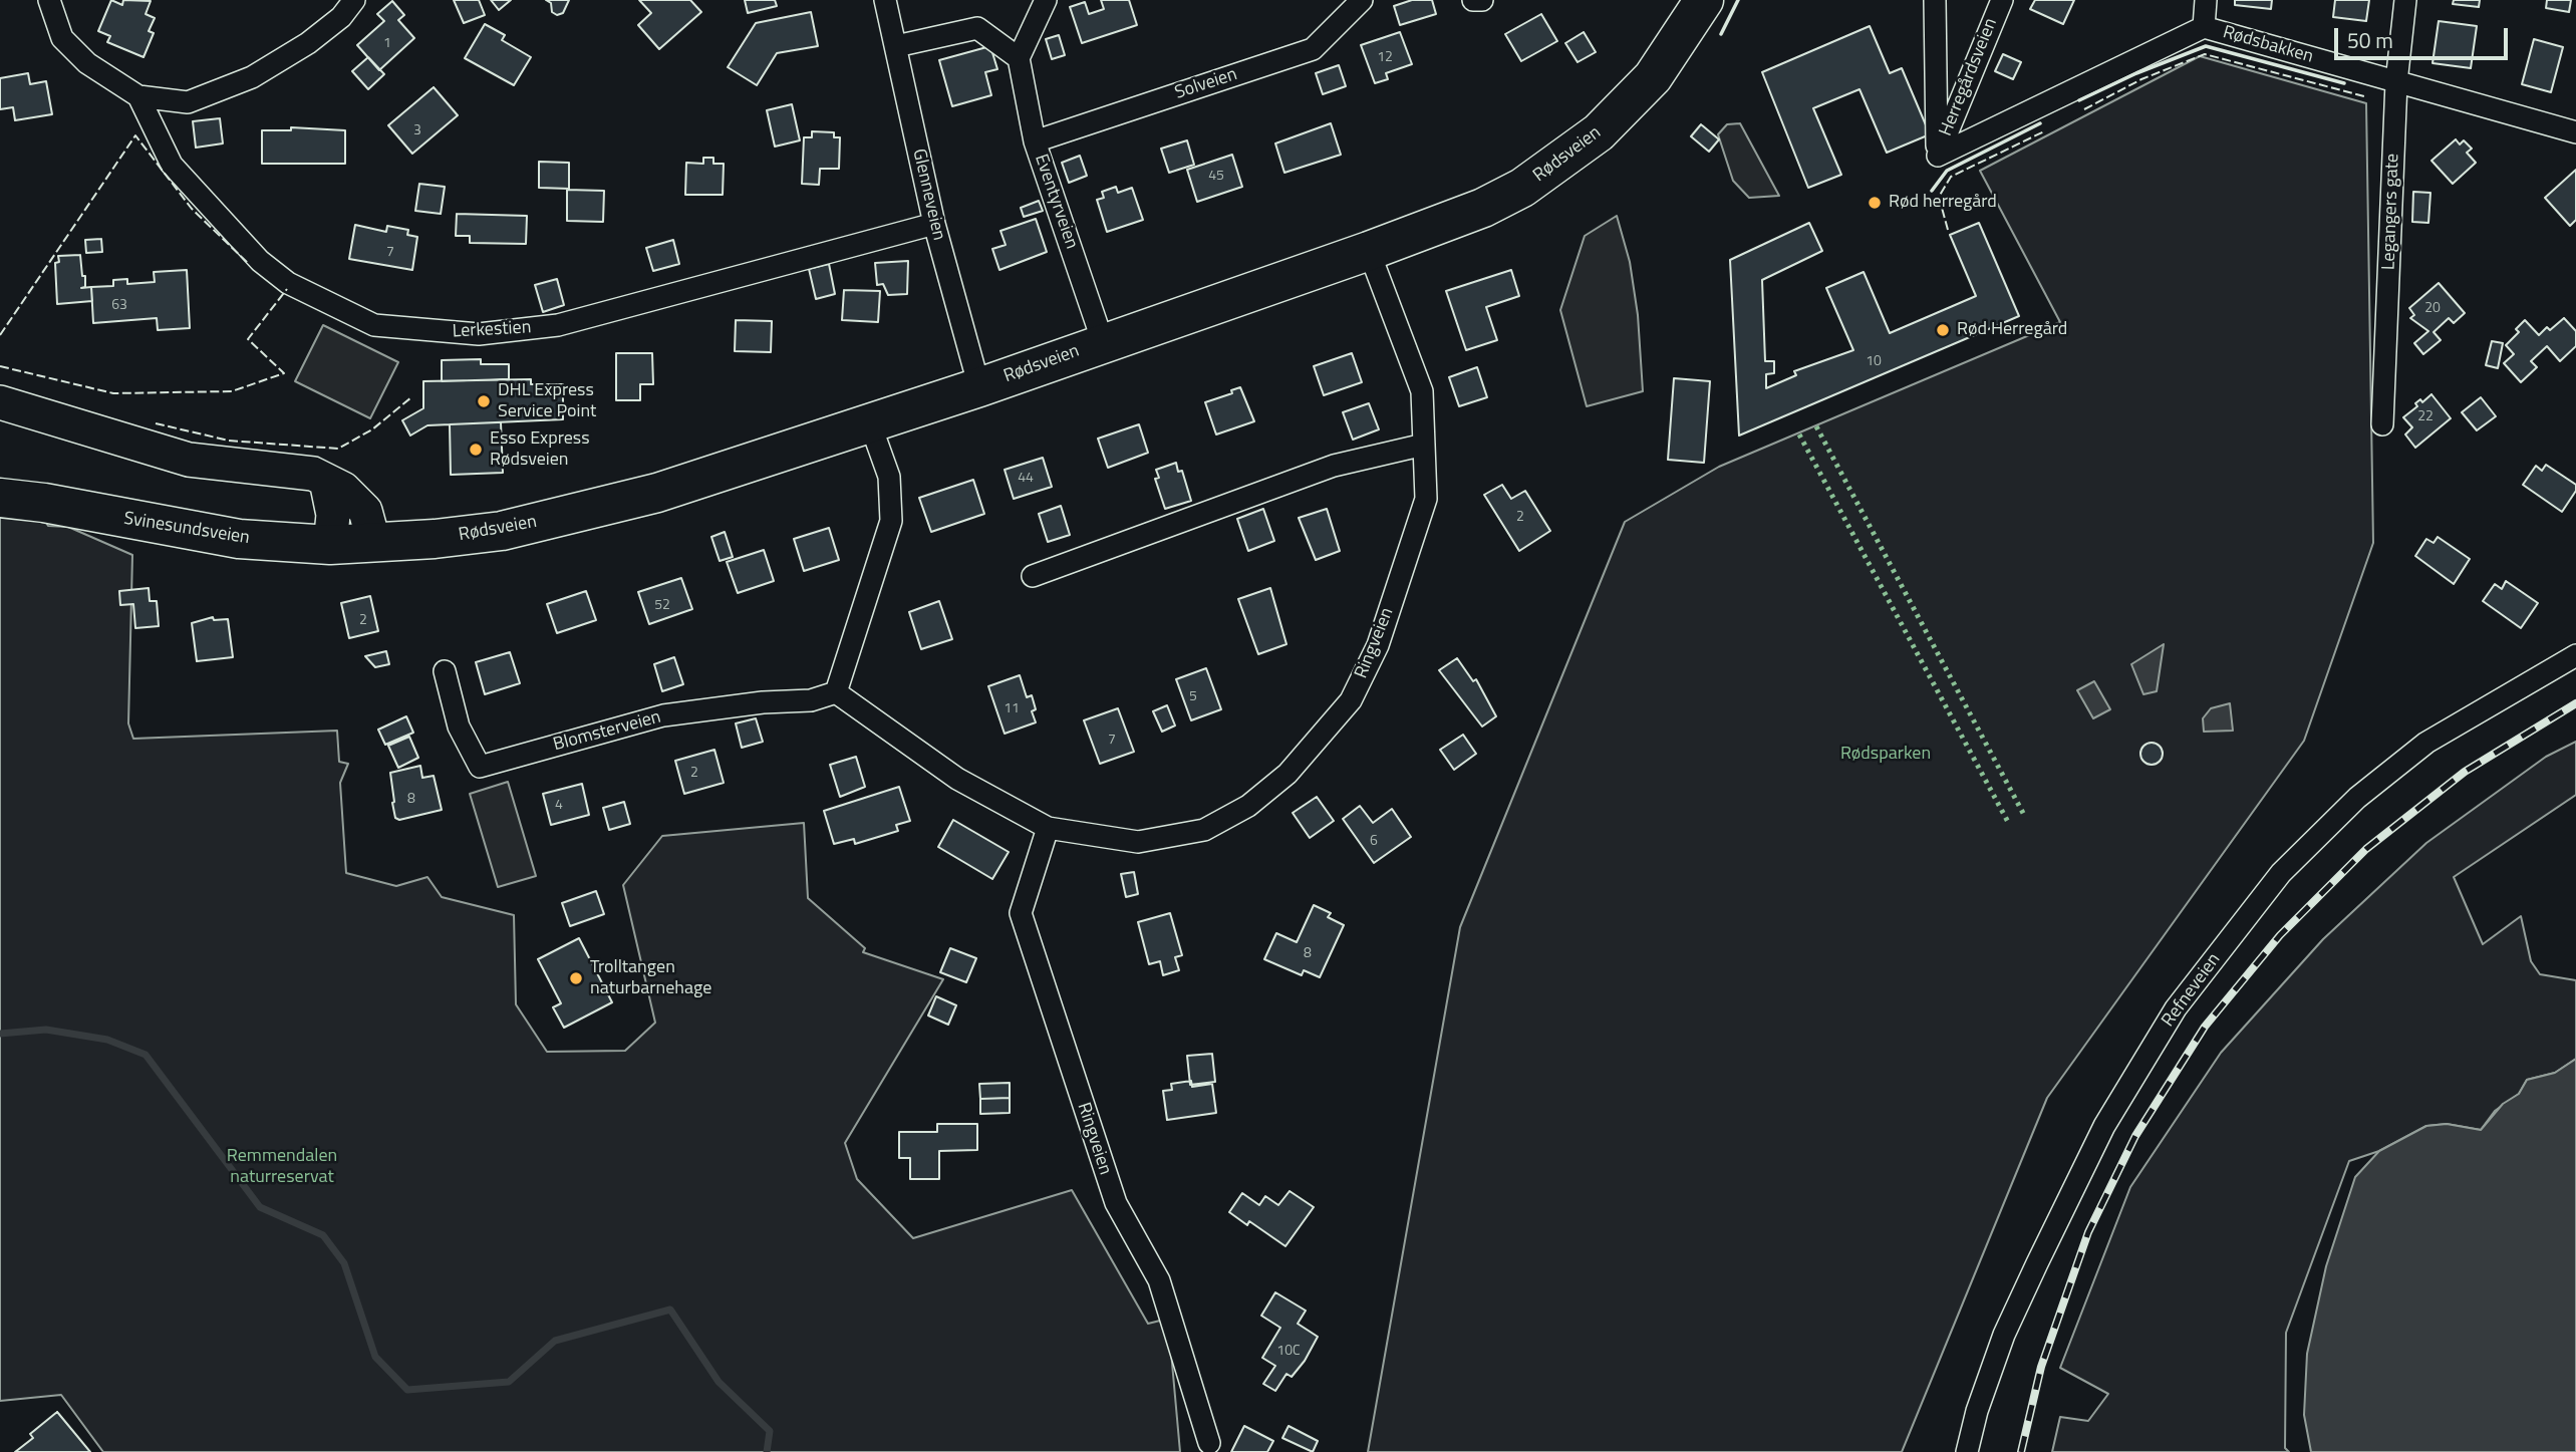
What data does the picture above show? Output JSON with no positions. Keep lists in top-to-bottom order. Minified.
{"streets":{"highway":["Rødsveien","Svinesundsveien"],"street":["Rødsbakken","Herregårdsveien","Solveien","Glenneveien","Eventyrveien","Legangers gate","Lerkestien","Ringveien","Blomsterveien","Refneveien"]},"crossings":[["Rødsbakken","Herregårdsveien"],["Rødsbakken","Legangers gate"],["Solveien","Eventyrveien"],["Rødsveien","Glenneveien"],["Rødsveien","Eventyrveien"],["Rødsveien","Svinesundsveien"],["Rødsveien","Ringveien"],["Glenneveien","Lerkestien"],["Ringveien","Blomsterveien"]],"parks":["Rødsparken","Remmendalen naturreservat"],"places":["Rød herregård","Rød Herregård","DHL Express Service Point","Esso Express Rødsveien","Trolltangen naturbarnehage"],"house_numbers":["1","12","3","45","7","63","20","10","22","44","2","52","2","5","11","7","2","8","4","6","8","10C"],"scale_bar":"50 m"}
